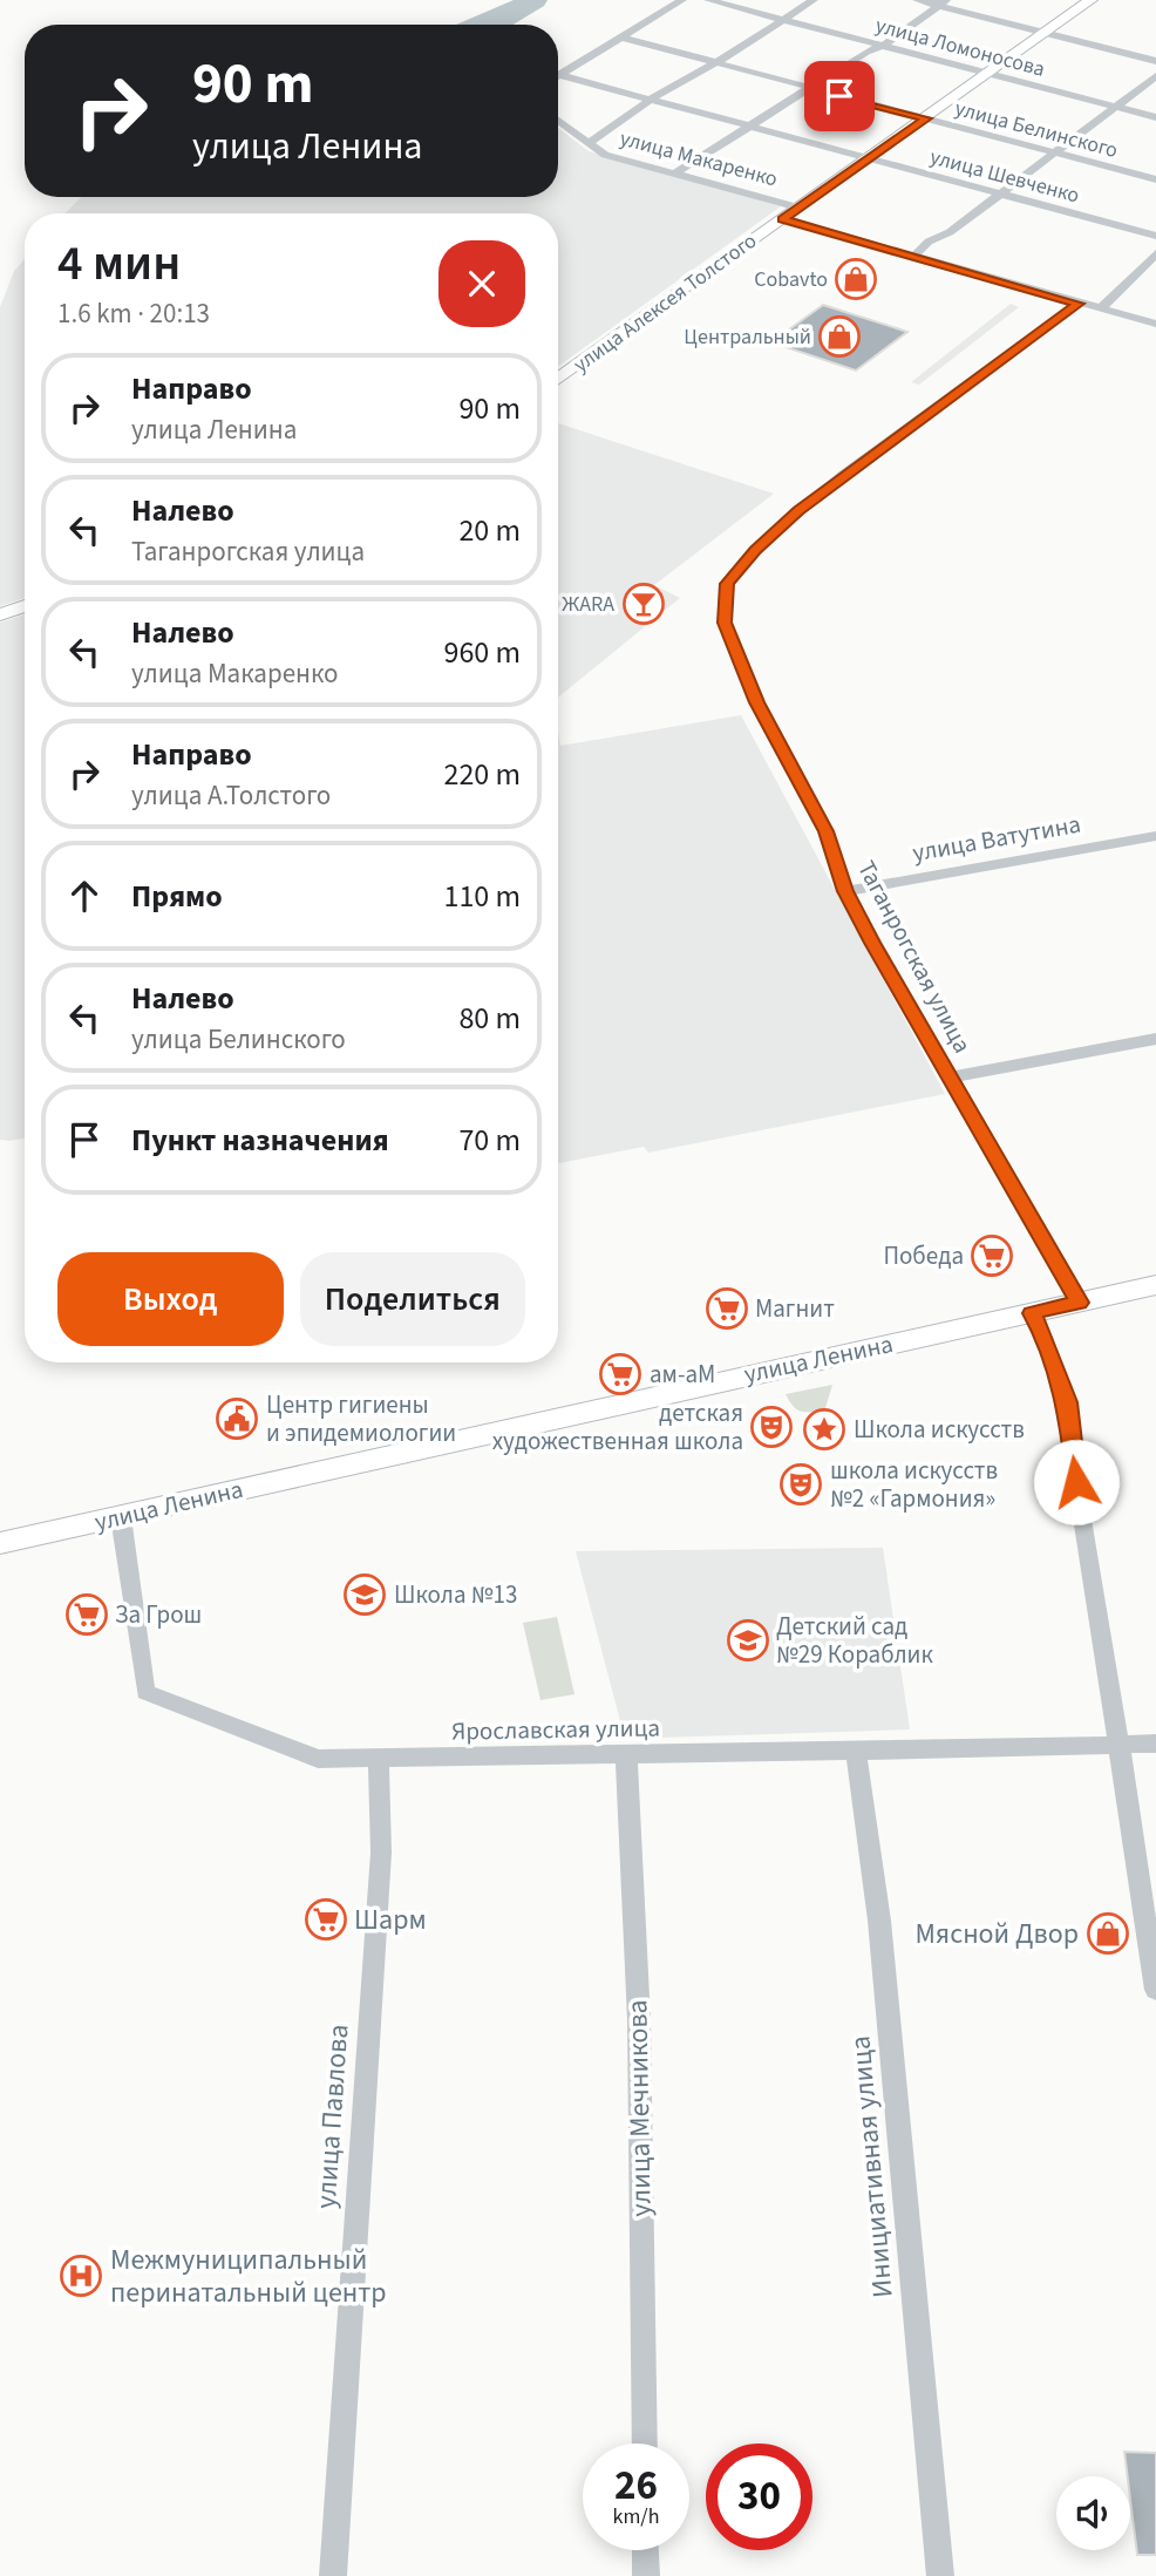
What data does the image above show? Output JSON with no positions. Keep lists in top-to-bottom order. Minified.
{"streets":{"street":["улица Ломоносова","улица Белинского","улица Макаренко","улица Шевченко","улица Алексея Толстого","улица Ватутина","Таганрогская улица","улица Ленина","Ярославская улица","улица Мечникова","улица Павлова","Инициативная улица"]},"crossings":[["улица Макаренко","улица Алексея Толстого"],["улица Макаренко","Таганрогская улица"],["улица Шевченко","улица Алексея Толстого"],["улица Ватутина","Таганрогская улица"],["Таганрогская улица","улица Ленина"],["улица Ленина","Ярославская улица"],["Ярославская улица","улица Мечникова"],["Ярославская улица","улица Павлова"],["Ярославская улица","Инициативная улица"]],"places":{"shop":["Cobavto","Центральный","Мясной Двор"],"bar":["ЖАRА"],"supermarket":["Победа","Магнит","ам-аМ","За Грош","Шарм"],"public building":["Центр гигиены и эпидемиологии"],"theatre":["детская художественная школа","школа искусств №2 «Гармония»"],"place":["Школа искусств"],"school or university":["Школа №13","Детский сад №29 Кораблик"],"hospital":["Межмуниципальный перинатальный центр"]},"page":{"turn":["90 m","улица Ленина"],"heading":["4 мин","1.6 km · 20:13"],"list":[{"name":"Направо","note":"улица Ленина","value":"90 m"},{"name":"Налево","note":"Таганрогская улица","value":"20 m"},{"name":"Налево","note":"улица Макаренко","value":"960 m"},{"name":"Направо","note":"улица А.Толстого","value":"220 m"},{"name":"Прямо","value":"110 m"},{"name":"Налево","note":"улица Белинского","value":"80 m"},{"name":"Пункт назначения","value":"70 m"}],"buttons":["Выход","Поделиться"],"speed":"26 km/h","limit":"30"}}
